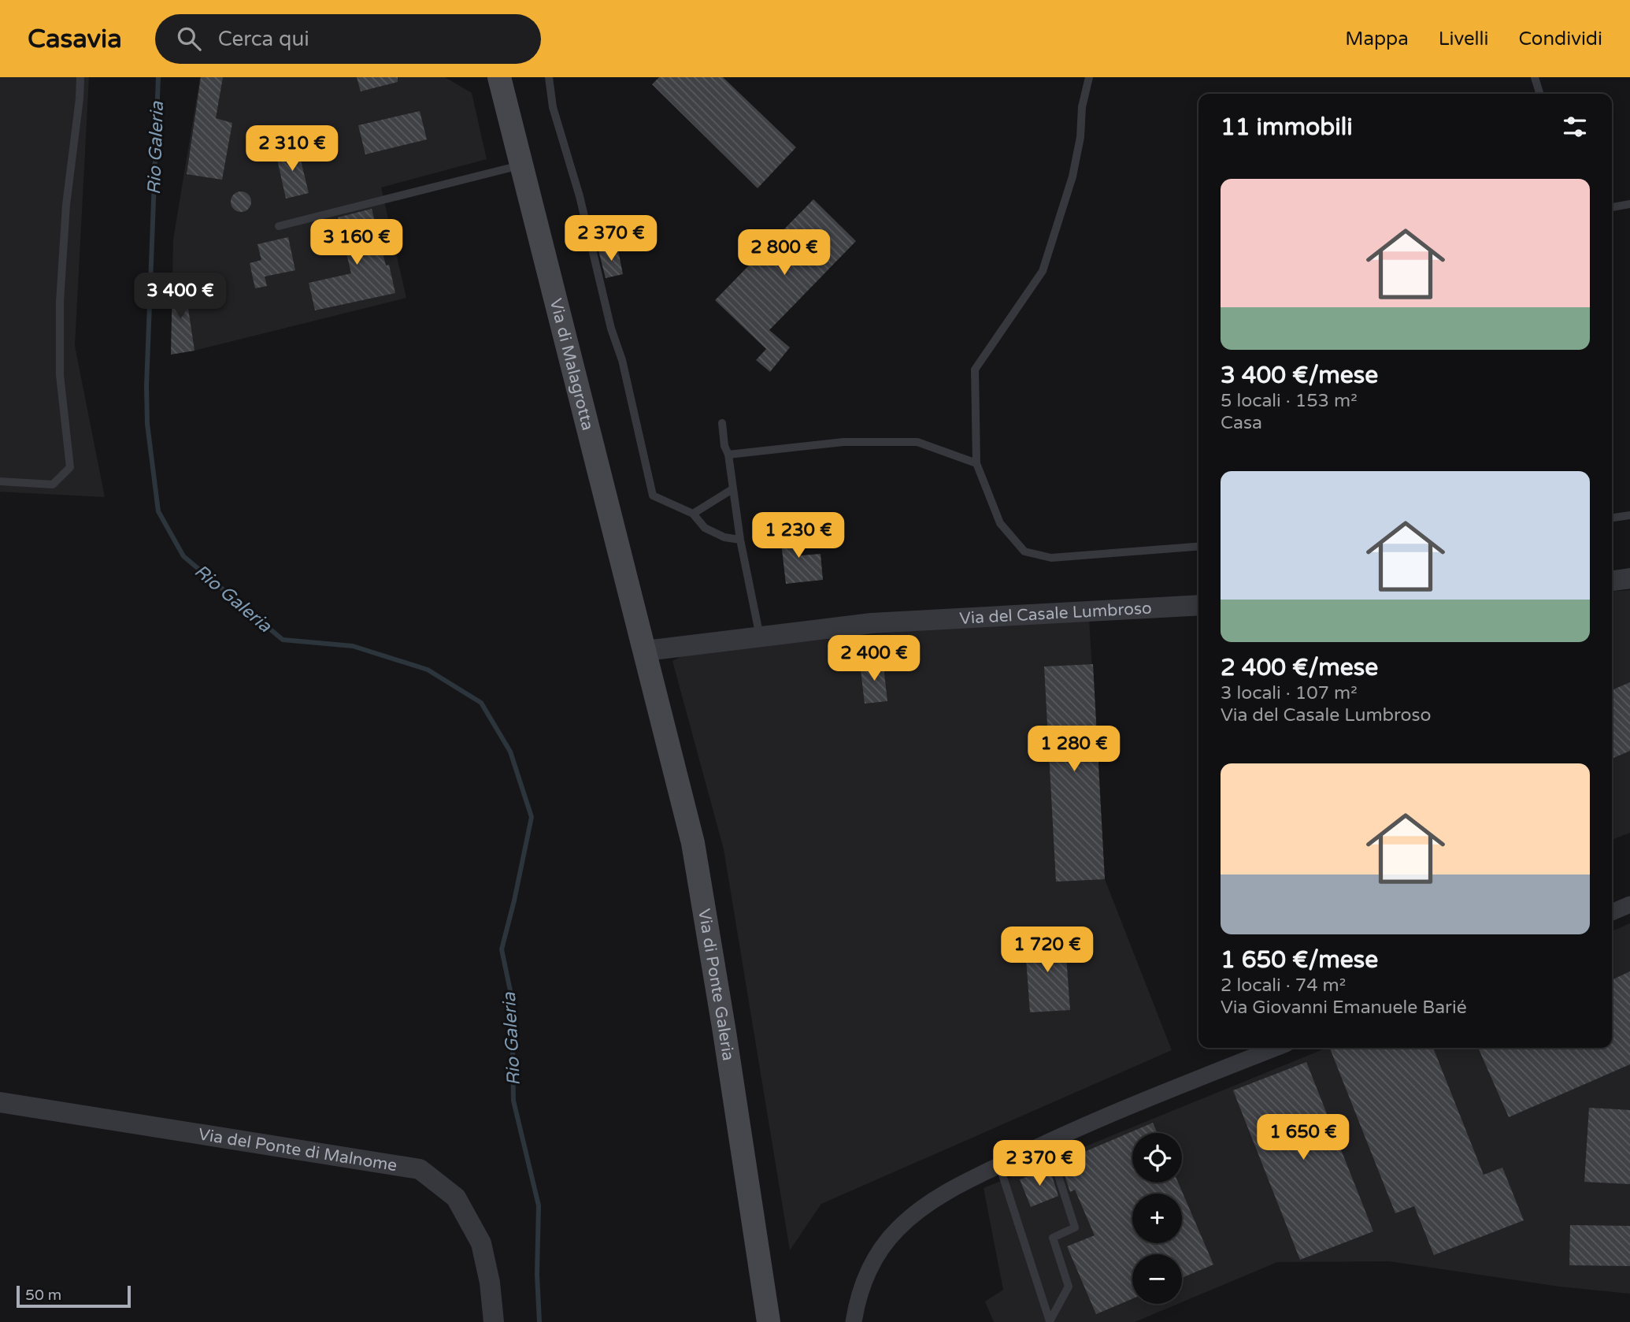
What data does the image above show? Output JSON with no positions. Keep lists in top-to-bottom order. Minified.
{"streets":{"main road":["Via di Malagrotta","Via di Ponte Galeria"],"street":["Via del Casale Lumbroso","Via del Ponte di Malnome"]},"crossings":[["Via di Malagrotta","Via del Casale Lumbroso"],["Via di Malagrotta","Via di Ponte Galeria"],["Via del Casale Lumbroso","Via di Ponte Galeria"]],"water":["Rio Galeria"],"scale_bar":"50 m","page":{"header":"Casavia","search":"Cerca qui","nav":["Mappa","Livelli","Condividi"],"heading":"11 immobili","price":["2 310 €","2 370 €","3 160 €","2 800 €","3 400 €","1 230 €","2 400 €","1 280 €","1 720 €","1 650 €","2 370 €"],"list":[{"name":"3 400 €/mese","note":"5 locali · 153 m² · Casa"},{"name":"2 400 €/mese","note":"3 locali · 107 m² · Via del Casale Lumbroso"},{"name":"1 650 €/mese","note":"2 locali · 74 m² · Via Giovanni Emanuele Barié"}],"map_buttons":["+","−"],"scale":"50 m"}}
